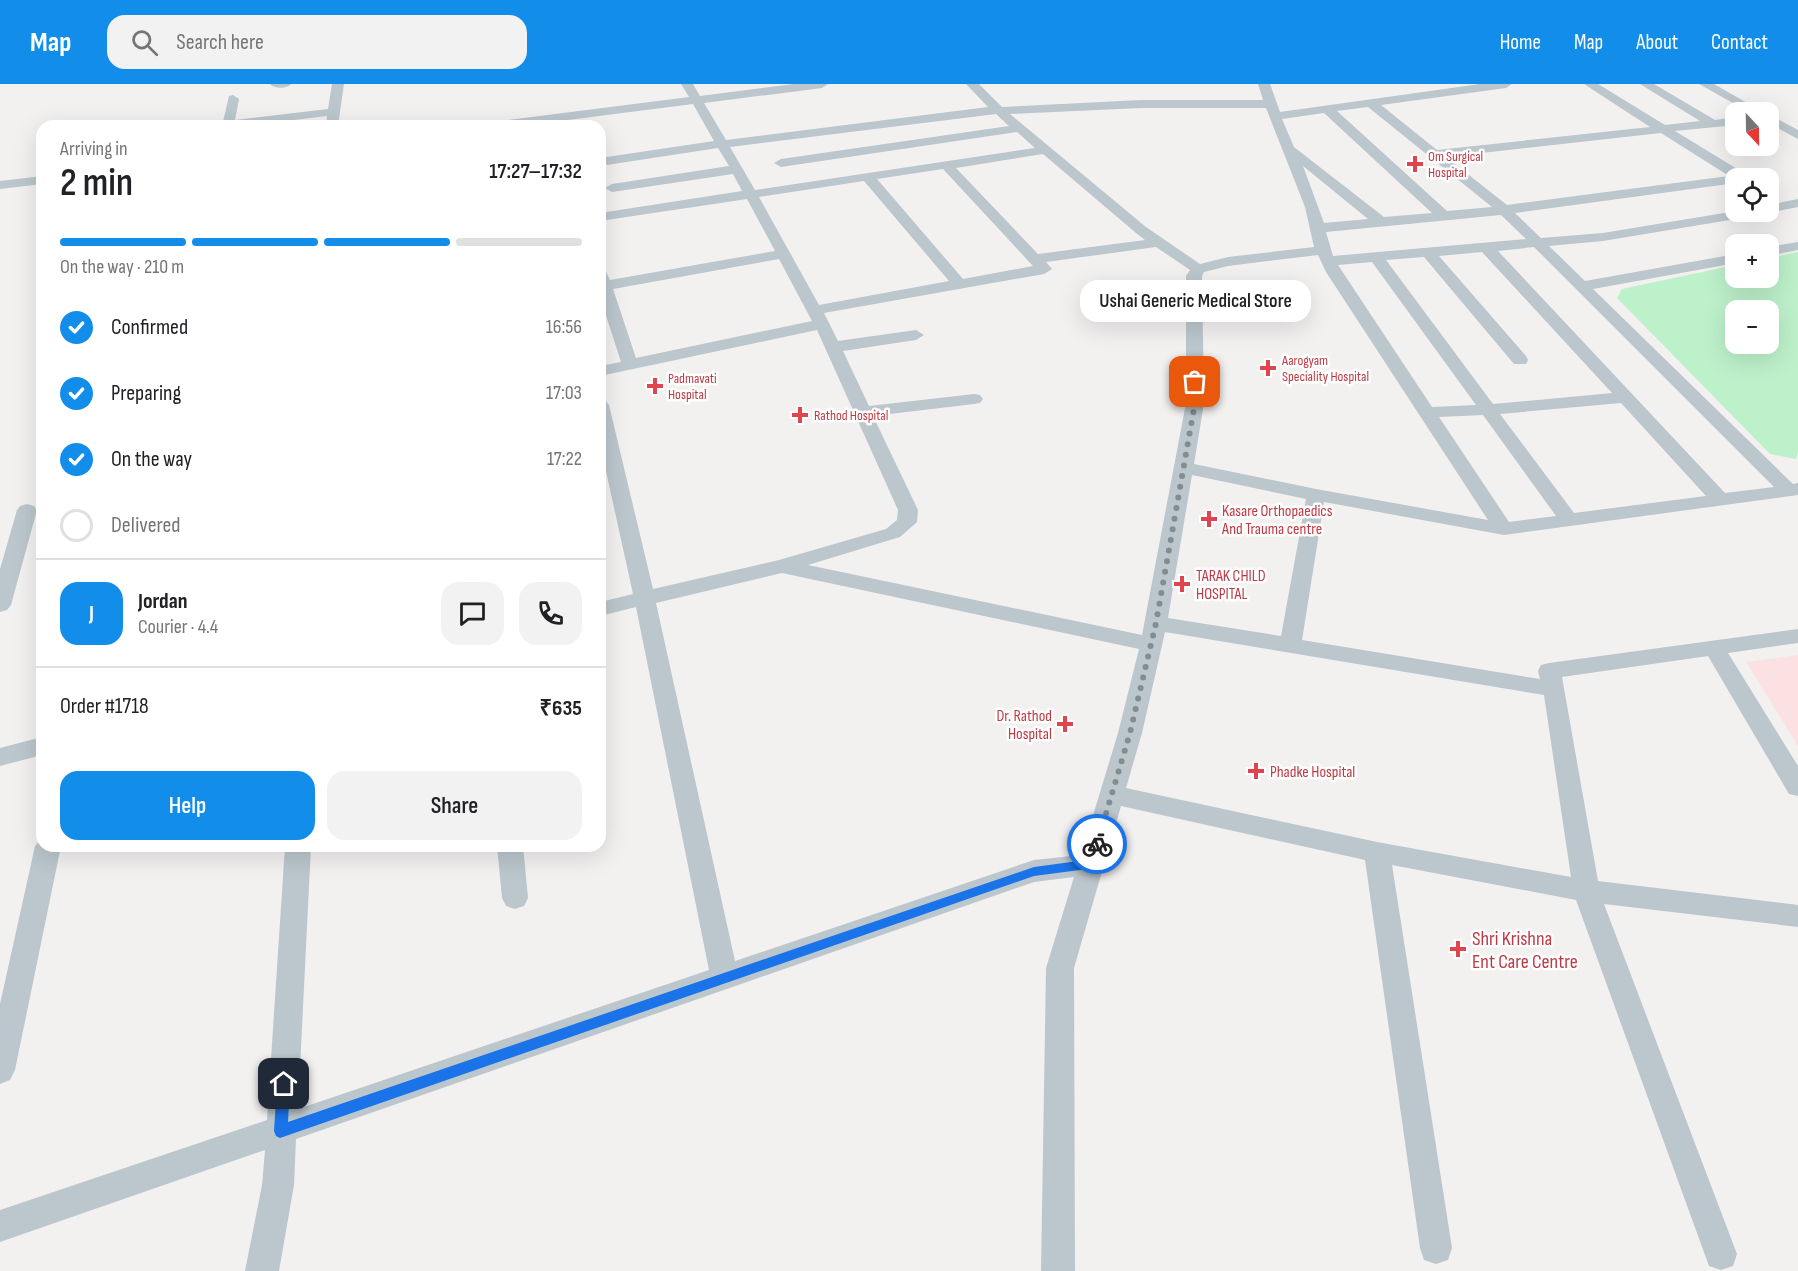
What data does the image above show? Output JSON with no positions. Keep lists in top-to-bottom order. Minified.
{"places":{"health":["Om Surgical Hospital","Aarogyam Speciality Hospital","Padmavati Hospital","Rathod Hospital","Kasare Orthopaedics And Trauma centre","TARAK CHILD HOSPITAL","Dr. Rathod Hospital","Phadke Hospital","Shri Krishna Ent Care Centre"],"other":["Ushai Generic Medical Store"]},"north":"bottom","page":{"header":"Map","search":"Search here","nav":["Home","Map","About","Contact"],"map_buttons":["+","−"],"heading":["2 min","Arriving in","17:27–17:32"],"panel":["Jordan","Courier · 4.4","Order #1718","₹635"],"bar":"On the way · 210 m","bubble":"Ushai Generic Medical Store","list":[["Confirmed","16:56"],["Preparing","17:03"],["On the way","17:22"],"Delivered"],"round":"J","buttons":["Help","Share"]}}
